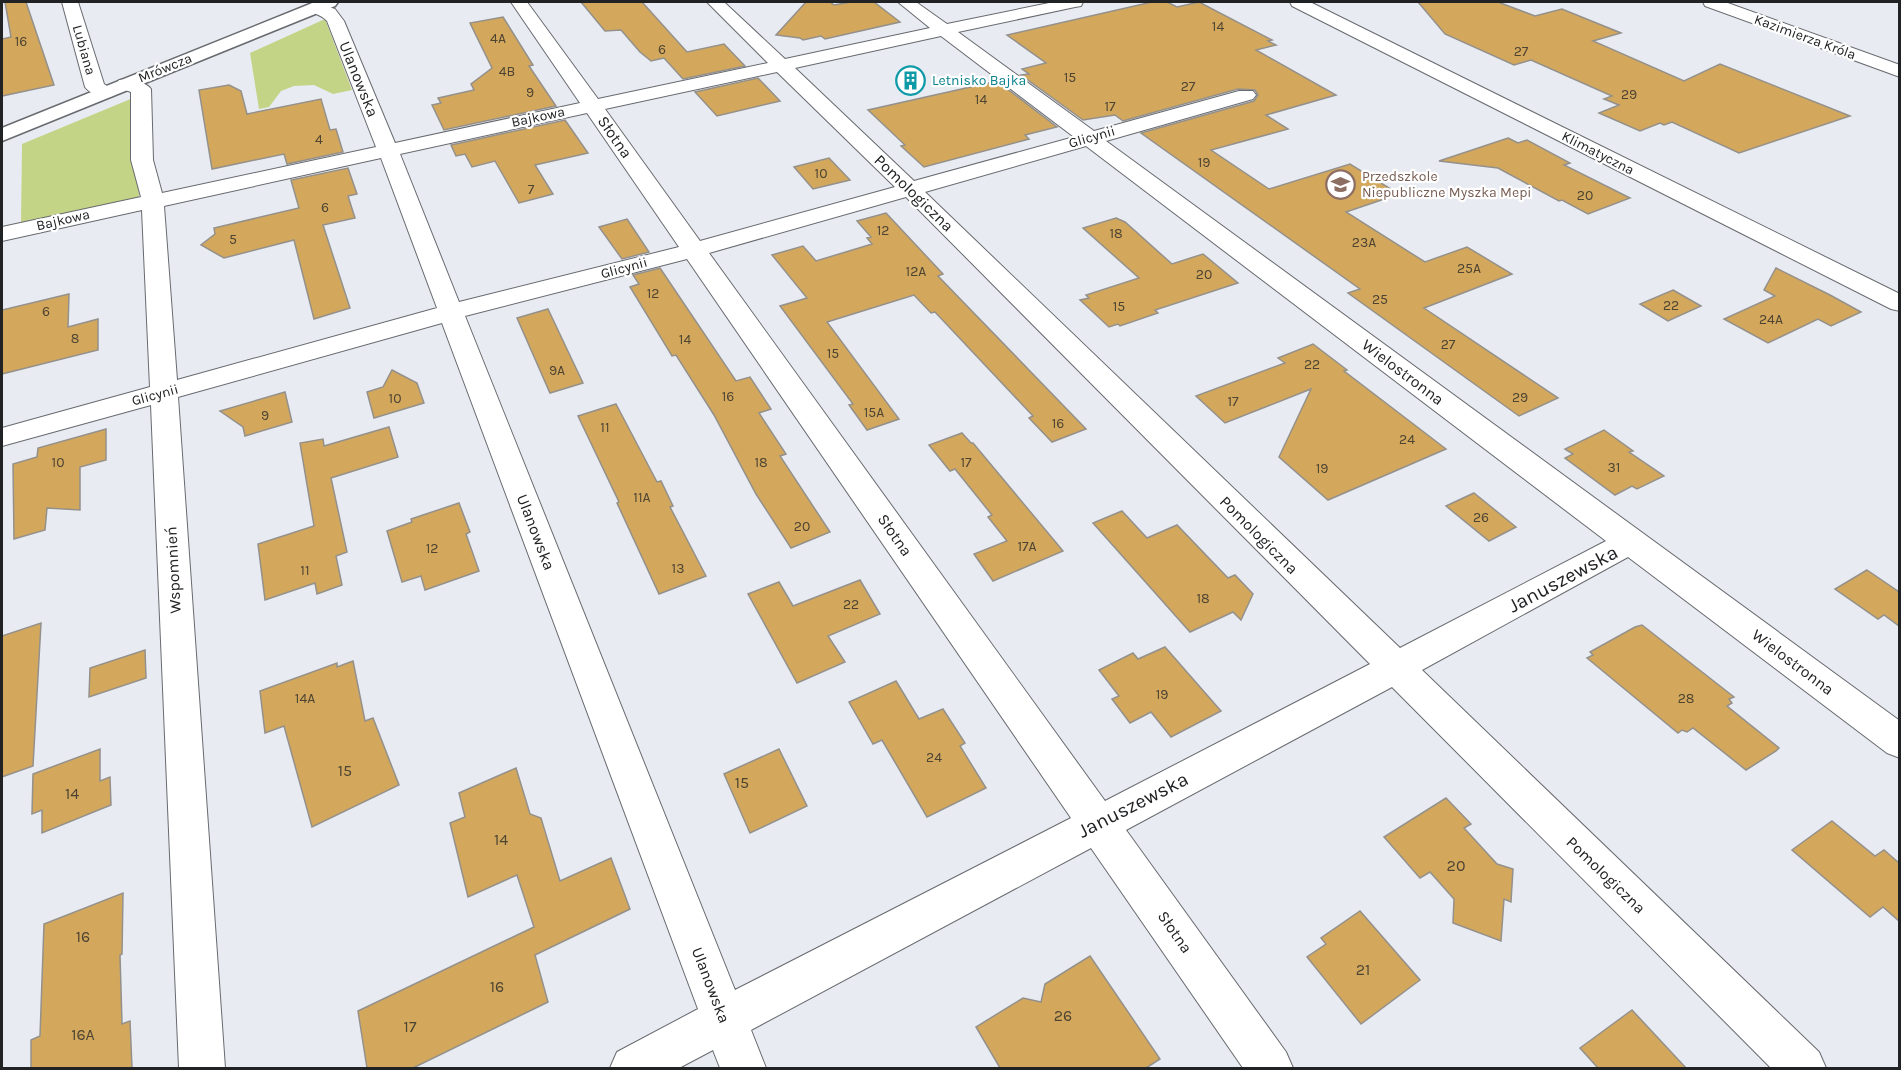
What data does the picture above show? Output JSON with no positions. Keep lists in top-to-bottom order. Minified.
{"streets":{"street":["Kazimierza Króla","Lubiana","Mrówcza","Ulanowska","Bajkowa","Słotna","Glicynii","Klimatyczna","Pomologiczna","Wielostronna","Wspomnień","Januszewska"]},"crossings":[["Lubiana","Mrówcza"],["Mrówcza","Ulanowska"],["Mrówcza","Wspomnień"],["Ulanowska","Bajkowa"],["Ulanowska","Glicynii"],["Ulanowska","Januszewska"],["Bajkowa","Słotna"],["Bajkowa","Pomologiczna"],["Bajkowa","Wielostronna"],["Bajkowa","Wspomnień"],["Słotna","Glicynii"],["Słotna","Januszewska"],["Glicynii","Pomologiczna"],["Glicynii","Wielostronna"],["Glicynii","Wspomnień"],["Pomologiczna","Januszewska"],["Wielostronna","Januszewska"]],"places":{"building":["Letnisko Bajka"],"school or university":["Przedszkole Niepubliczne Myszka Mepi"]},"house_numbers":["14","4A","16","6","27","4B","15","27","9","29","14","17","4","19","10","7","20","6","12","18","5","23A","25A","12A","20","12","25","22","15","6","24A","8","14","27","15","22","9A","16","29","10","17","15A","9","16","11","24","10","18","17","31","19","11A","26","20","17A","12","13","11","18","22","19","14A","28","24","15","15","14","14","20","16","21","16","26","17","16A"]}
